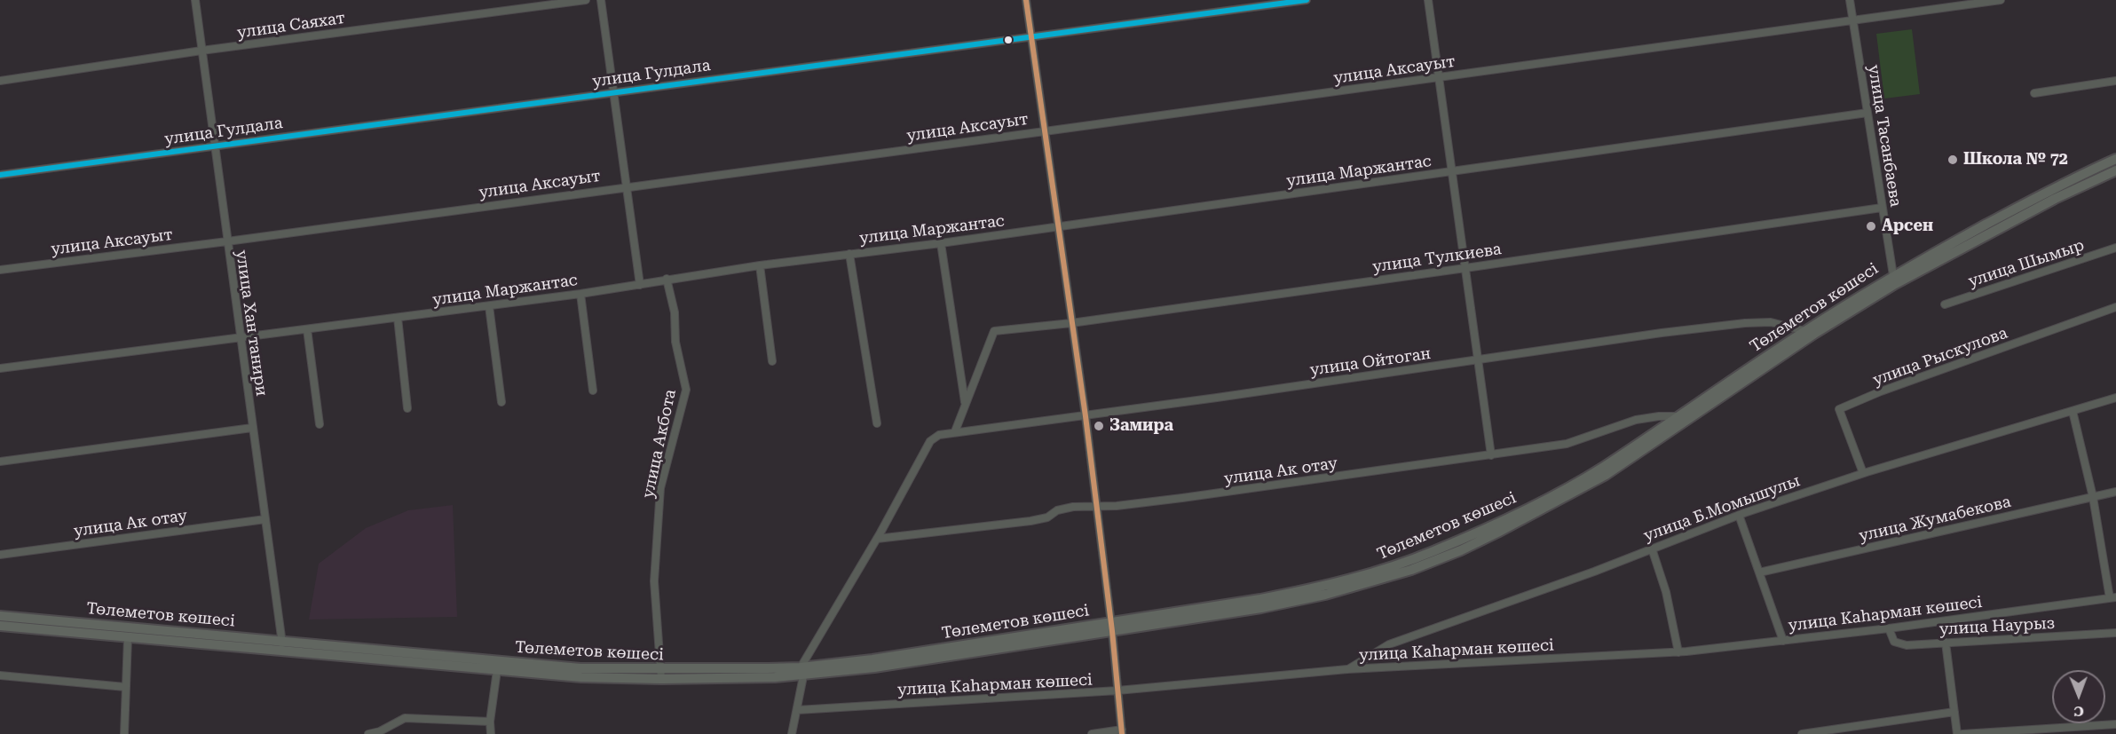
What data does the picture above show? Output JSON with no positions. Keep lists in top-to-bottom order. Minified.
{"streets":{"main road":["Төлеметов көшесі"],"street":["улица Саяхат","улица Аксауыт","улица Гулдала","улица Тасанбаева","улица Маржантас","улица Тулкиева","улица Шымыр","улица Хан танири","улица Рыскулова","улица Ойтоган","улица Акбота","улица Ак отау","улица Б.Момышулы","улица Жумабекова","улица Каһарман көшесі","улица Наурыз"]},"crossings":[["улица Саяхат","улица Хан танири"],["улица Аксауыт","улица Тасанбаева"],["улица Аксауыт","улица Хан танири"],["улица Гулдала","улица Хан танири"],["улица Тасанбаева","улица Маржантас"],["улица Тасанбаева","улица Тулкиева"],["улица Тасанбаева","Төлеметов көшесі"],["улица Маржантас","улица Хан танири"],["улица Маржантас","улица Акбота"],["Төлеметов көшесі","улица Хан танири"],["Төлеметов көшесі","улица Ойтоган"],["Төлеметов көшесі","улица Акбота"],["Төлеметов көшесі","улица Ак отау"],["улица Хан танири","улица Ак отау"],["улица Рыскулова","улица Б.Момышулы"],["улица Ойтоган","улица Ак отау"],["улица Б.Момышулы","улица Каһарман көшесі"],["улица Каһарман көшесі","улица Наурыз"]],"places":["Школа № 72","Арсен","Замира"],"north":"bottom"}
